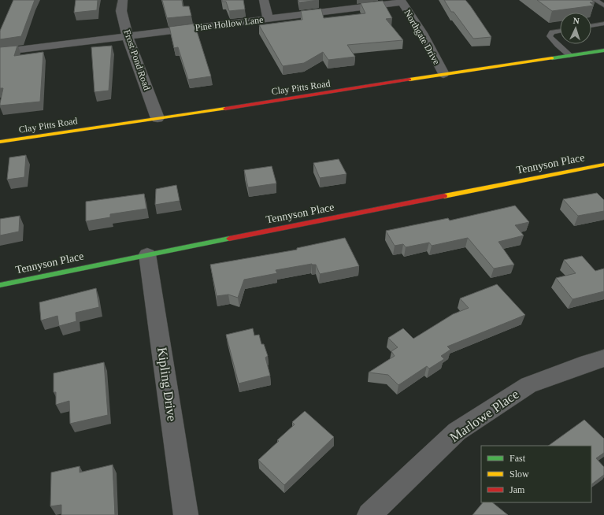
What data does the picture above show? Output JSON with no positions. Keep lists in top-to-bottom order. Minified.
{"streets":{"street":["Pine Hollow Lane","Northgate Drive","Frost Pond Road","Clay Pitts Road","Tennyson Place","Kipling Drive","Marlowe Place"]},"crossings":[["Pine Hollow Lane","Northgate Drive"],["Pine Hollow Lane","Frost Pond Road"],["Northgate Drive","Clay Pitts Road"],["Frost Pond Road","Clay Pitts Road"],["Tennyson Place","Kipling Drive"]],"legend":["Fast","Slow","Jam"],"north":"top"}
